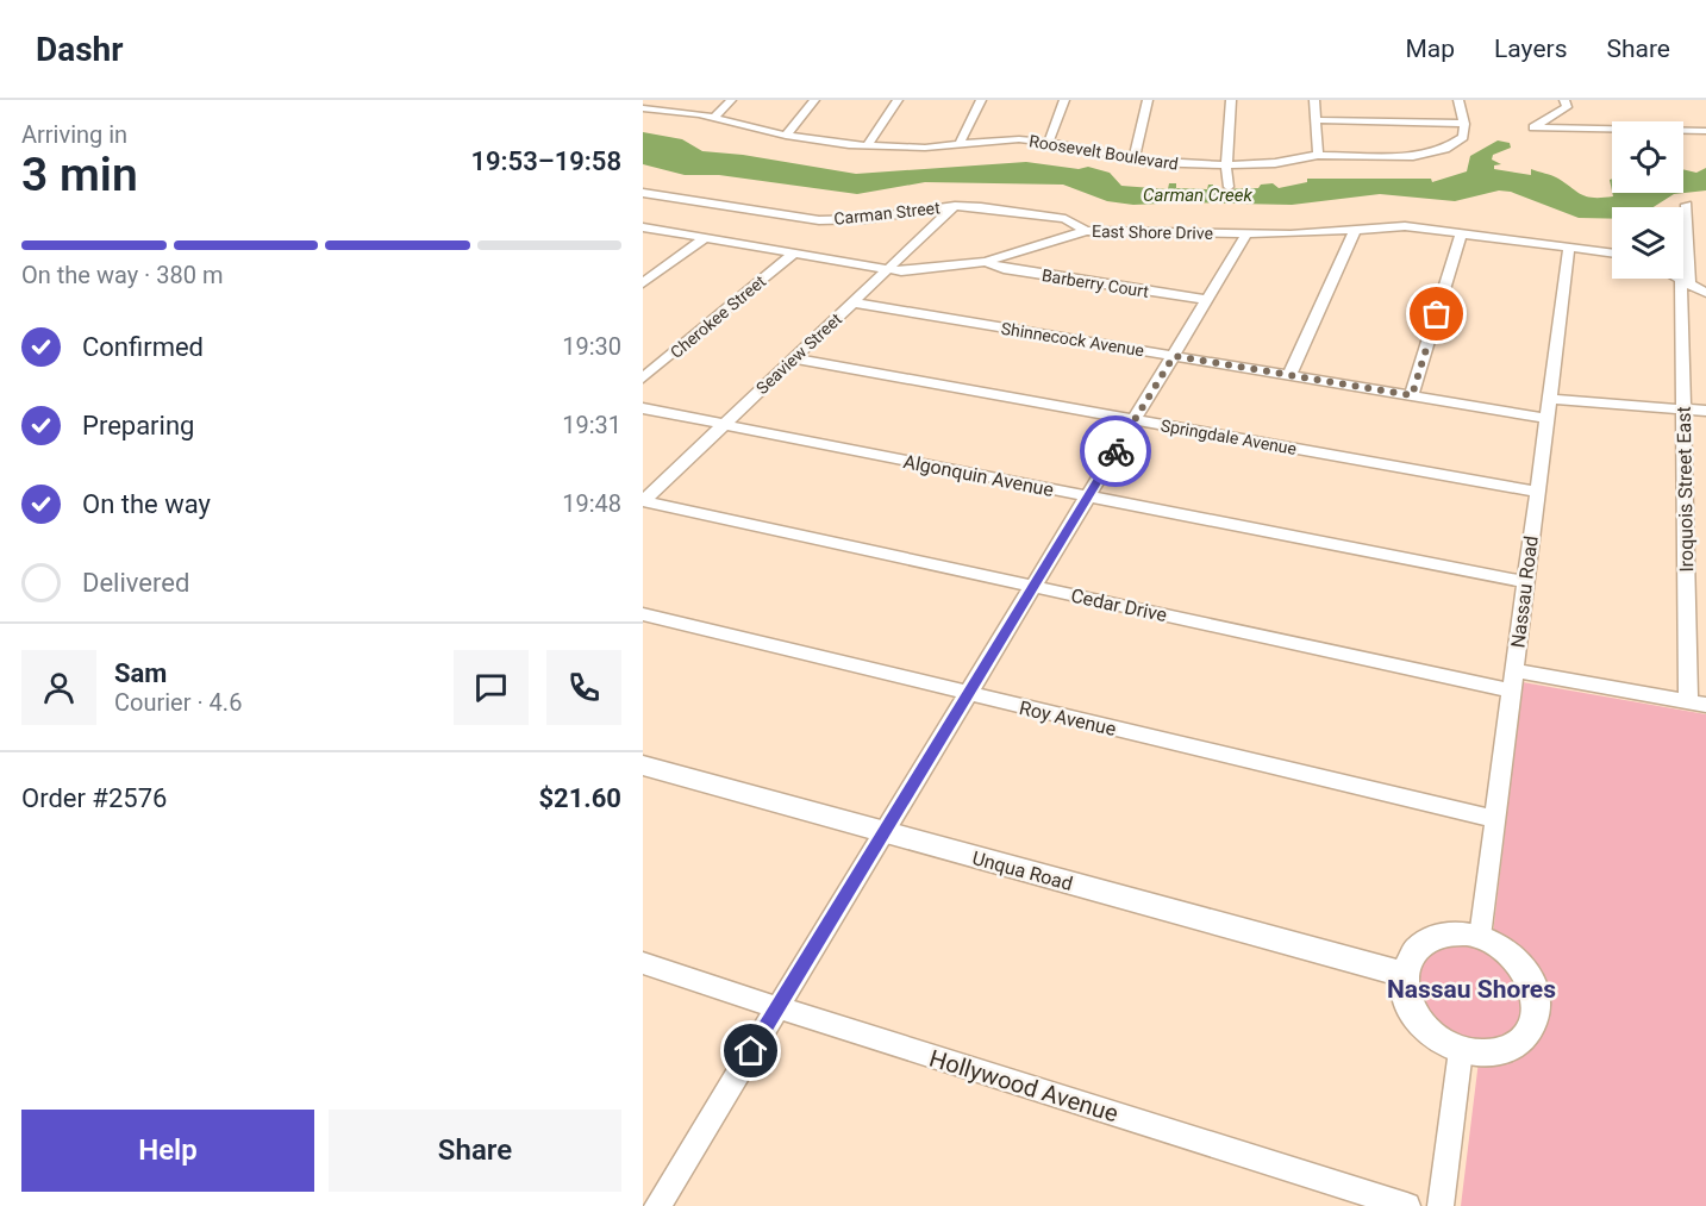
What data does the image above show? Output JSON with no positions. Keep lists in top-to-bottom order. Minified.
{"streets":{"street":["Roosevelt Boulevard","Carman Street","East Shore Drive","Barberry Court","Cherokee Street","Shinnecock Avenue","Seaview Street","Springdale Avenue","Algonquin Avenue","Iroquois Street East","Nassau Road","Cedar Drive","Roy Avenue","Unqua Road","Hollywood Avenue"]},"crossings":[["Carman Street","East Shore Drive"],["Carman Street","Seaview Street"],["East Shore Drive","Barberry Court"],["East Shore Drive","Cherokee Street"],["East Shore Drive","Seaview Street"],["East Shore Drive","Nassau Road"],["Shinnecock Avenue","Seaview Street"],["Shinnecock Avenue","Nassau Road"],["Seaview Street","Springdale Avenue"],["Seaview Street","Algonquin Avenue"],["Seaview Street","Cedar Drive"],["Springdale Avenue","Nassau Road"],["Algonquin Avenue","Nassau Road"],["Nassau Road","Cedar Drive"],["Nassau Road","Roy Avenue"],["Nassau Road","Unqua Road"]],"districts":["Nassau Shores"],"water":["Carman Creek"],"page":{"header":"Dashr","nav":["Map","Layers","Share"],"heading":["3 min","Arriving in","19:53–19:58"],"panel":["Sam","Courier · 4.6","Order #2576","$21.60"],"bar":"On the way · 380 m","list":[["Confirmed","19:30"],["Preparing","19:31"],["On the way","19:48"],"Delivered"],"buttons":["Help","Share"]}}
